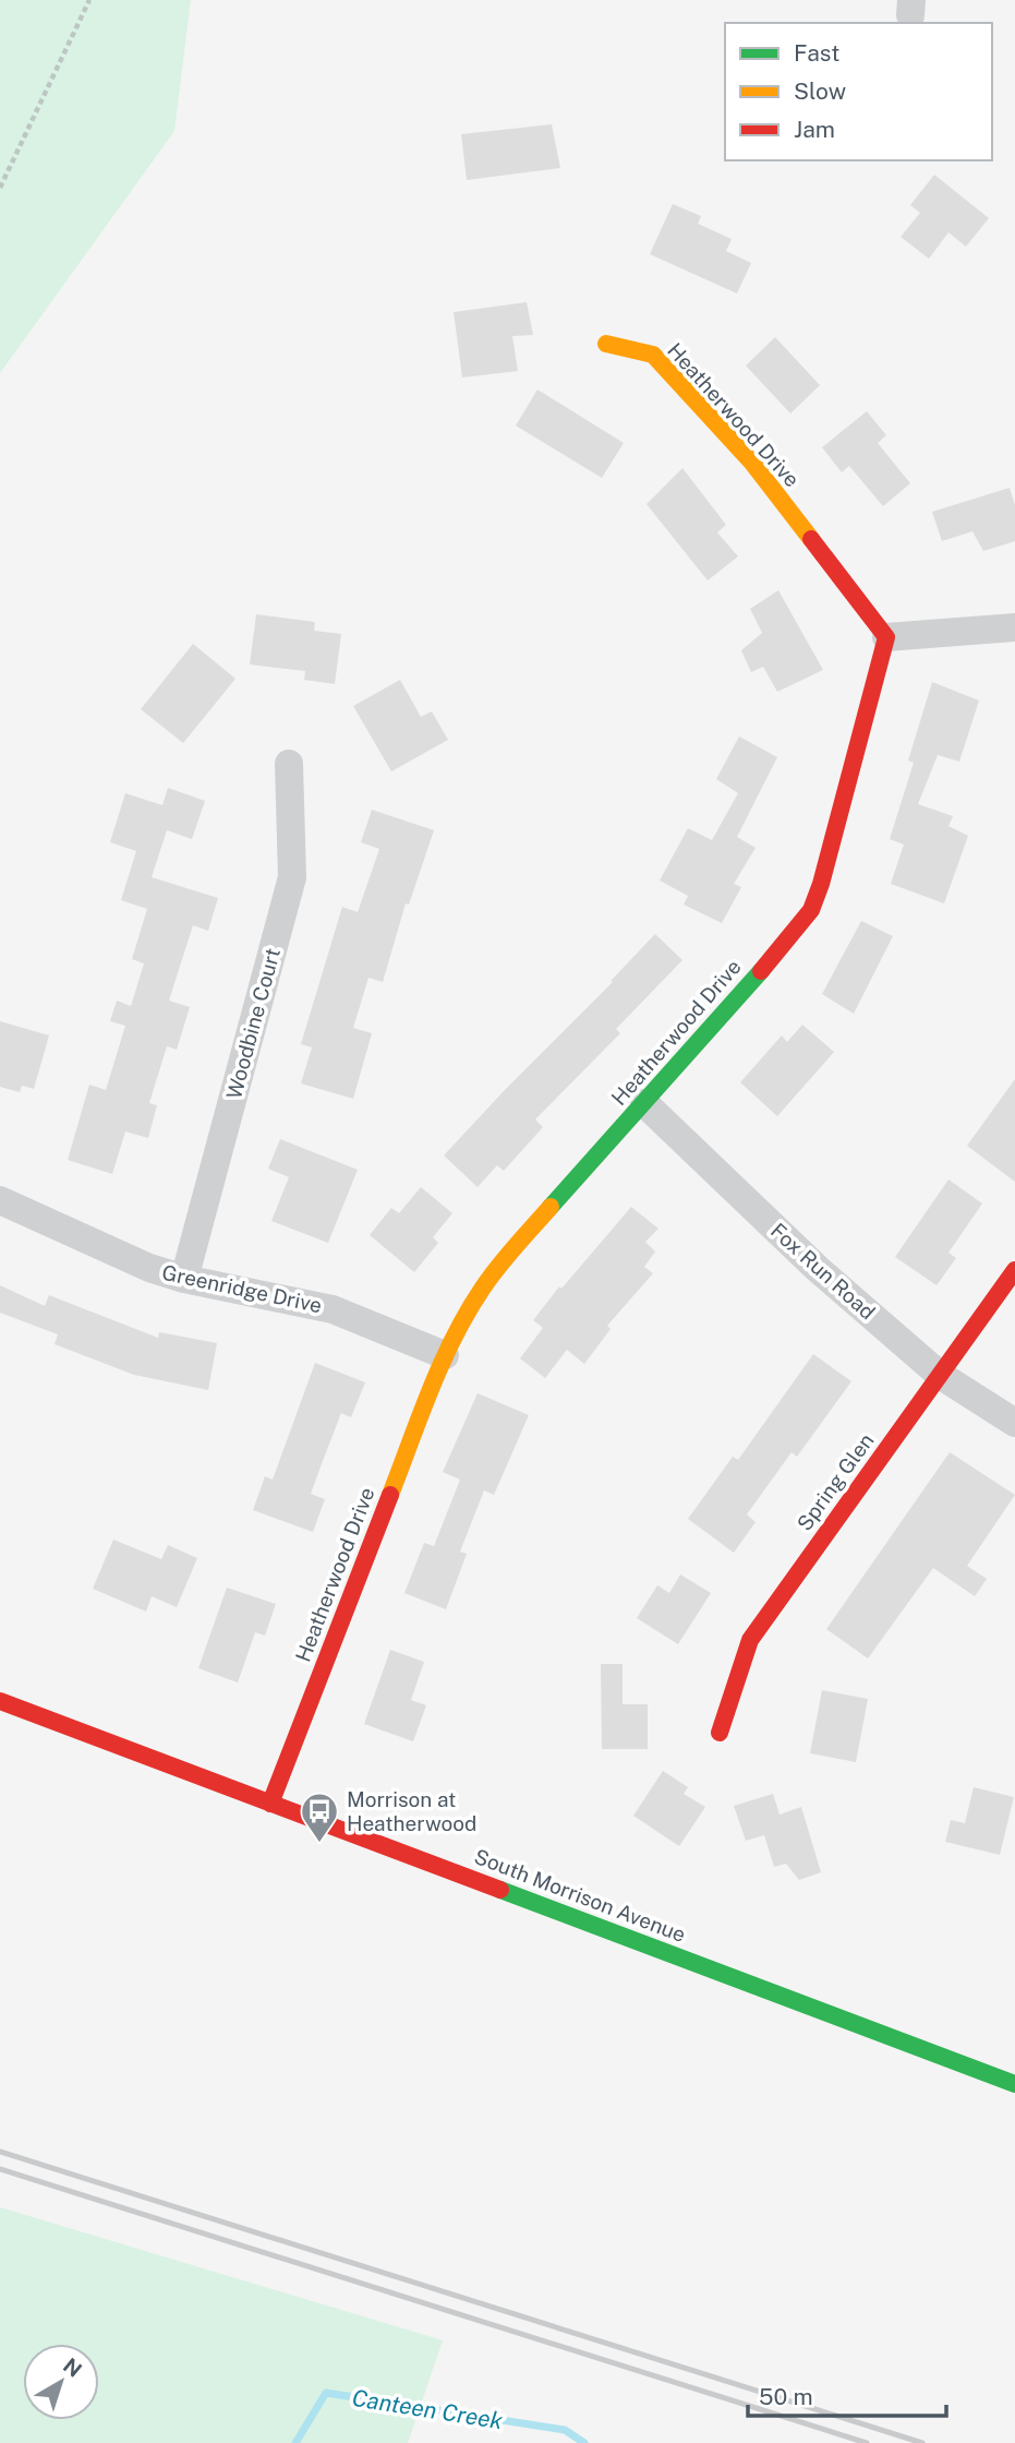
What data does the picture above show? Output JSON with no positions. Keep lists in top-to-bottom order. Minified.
{"streets":{"street":["Heatherwood Drive","Woodbine Court","Fox Run Road","Greenridge Drive","Spring Glen","South Morrison Avenue"]},"crossings":[["Heatherwood Drive","Fox Run Road"],["Heatherwood Drive","Greenridge Drive"],["Heatherwood Drive","South Morrison Avenue"],["Woodbine Court","Greenridge Drive"],["Fox Run Road","Spring Glen"]],"water":["Canteen Creek"],"places":{"bus stop":["Morrison at Heatherwood"]},"legend":["Fast","Slow","Jam"],"scale_bar":"50 m","north":"top right"}
